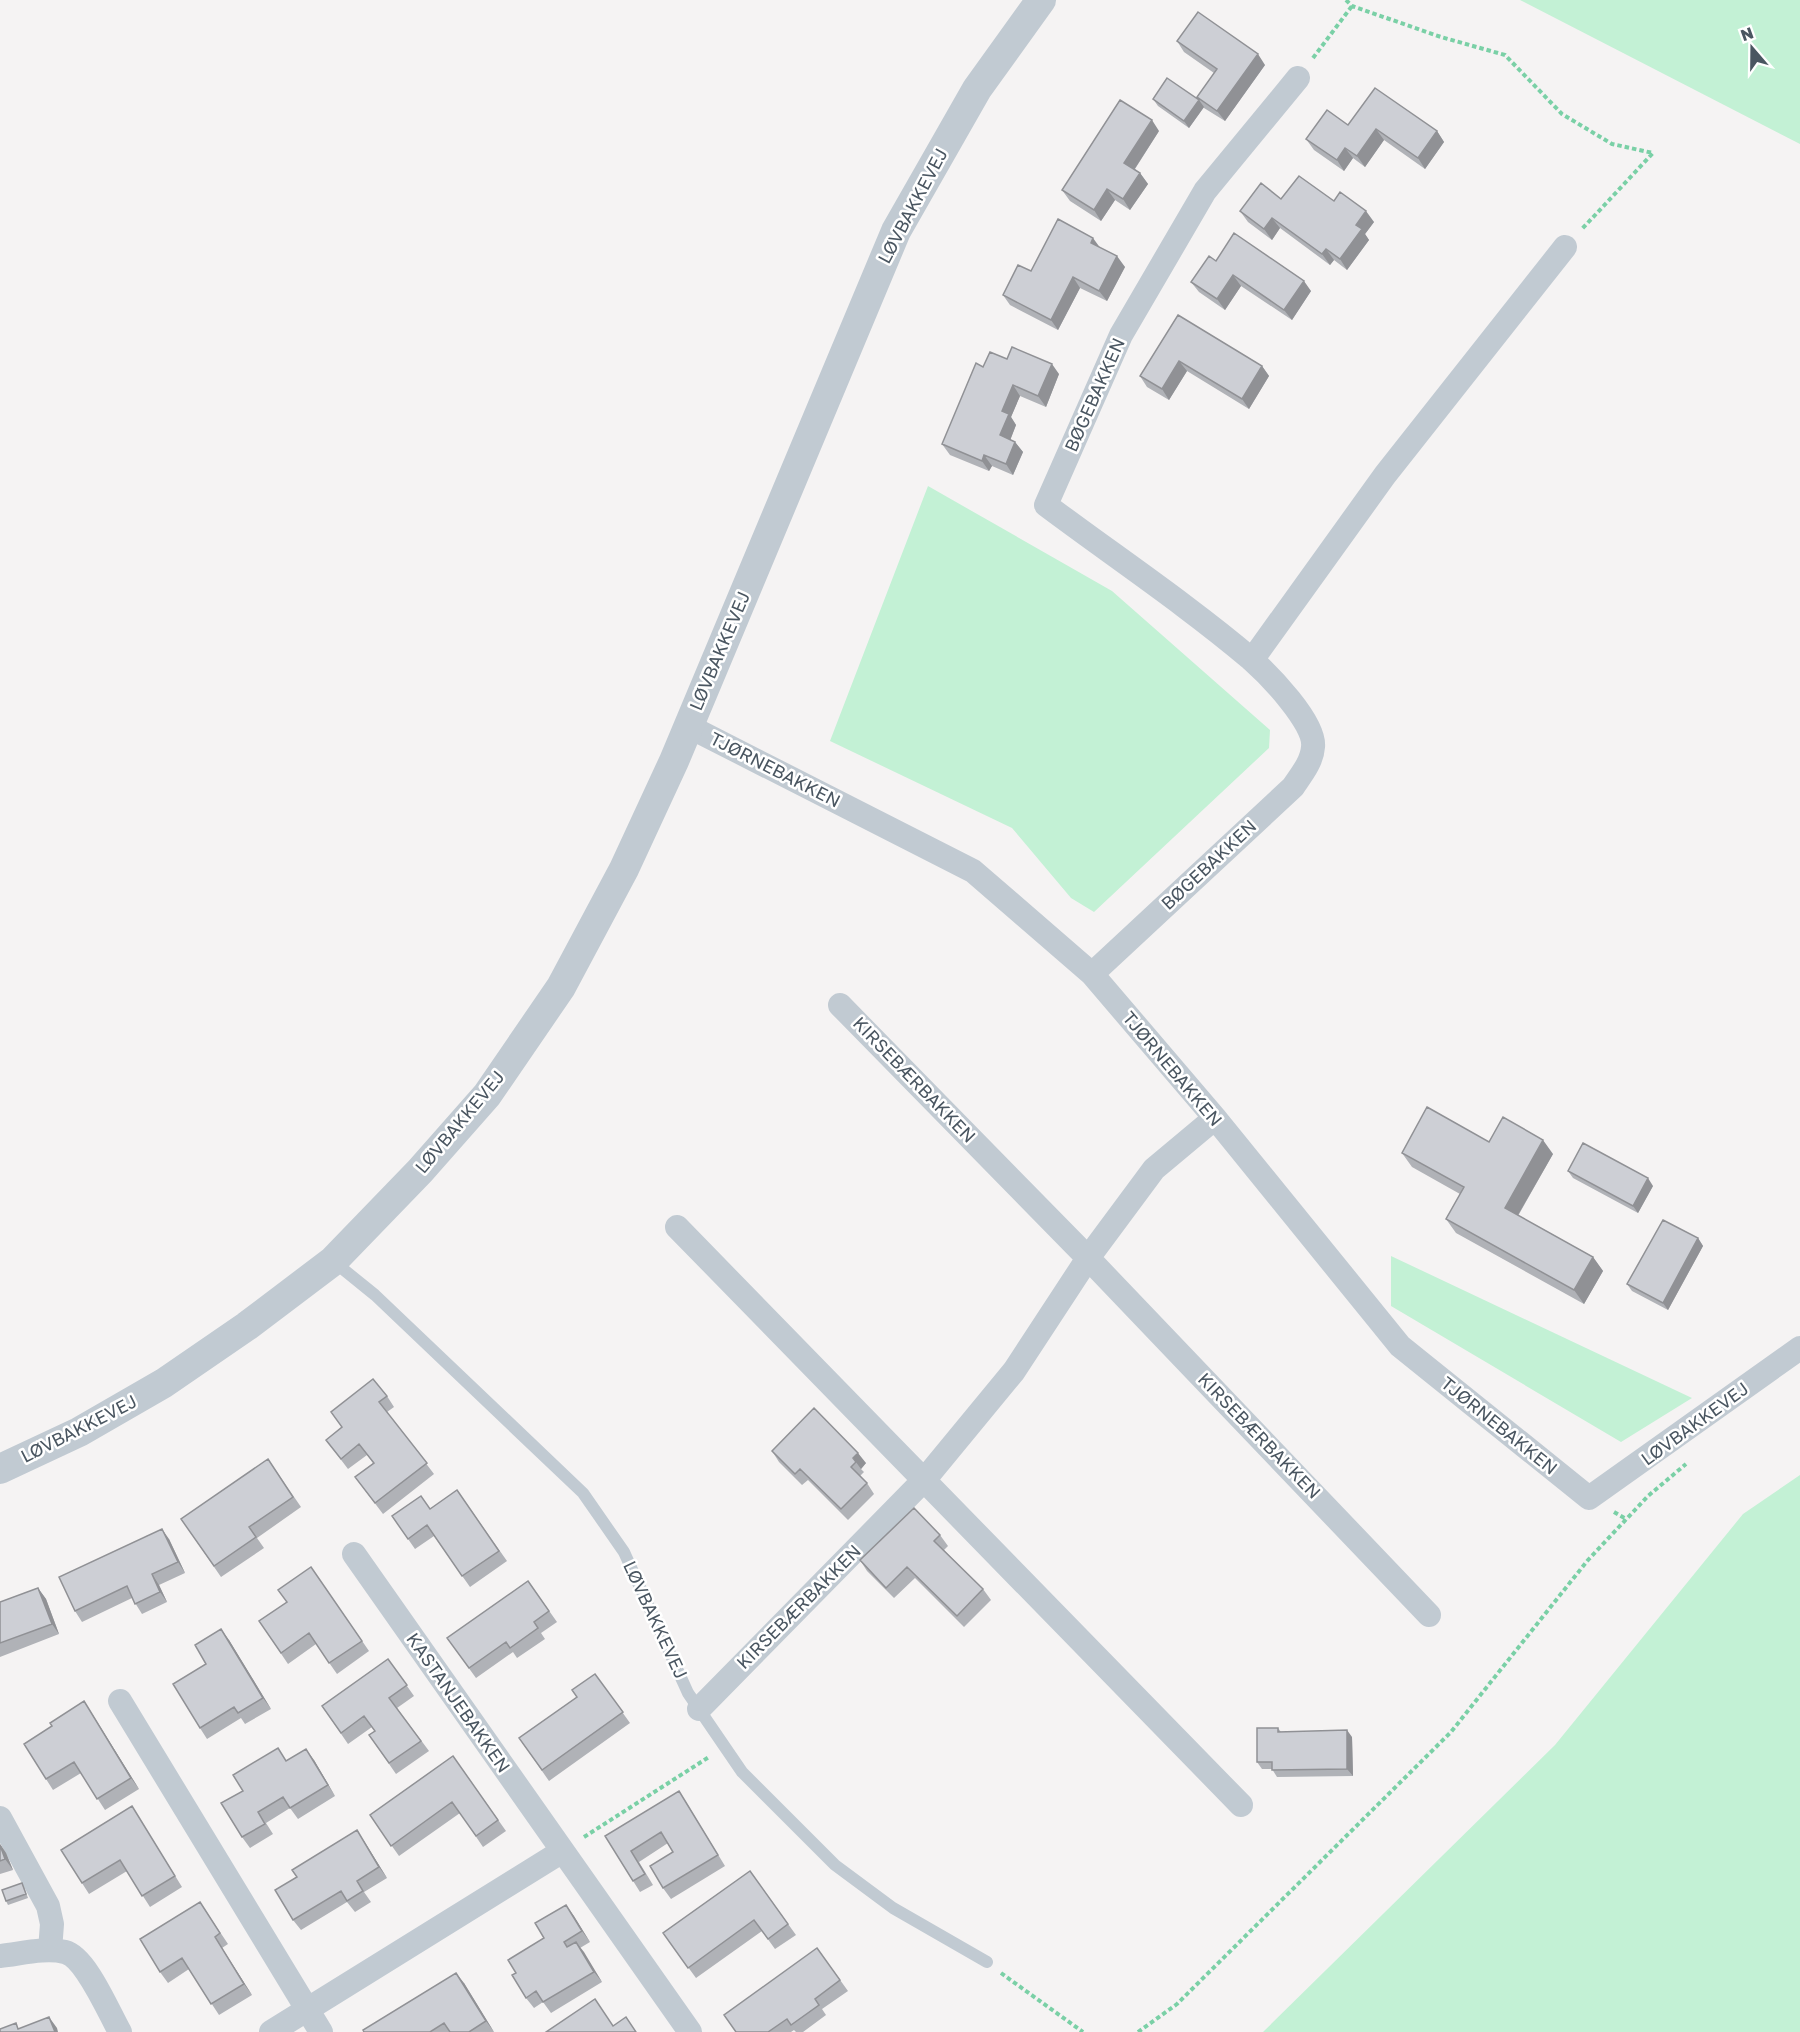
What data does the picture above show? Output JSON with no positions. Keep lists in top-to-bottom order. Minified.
{"streets":{"street":["LØVBAKKEVEJ","BØGEBAKKEN","TJØRNEBAKKEN","KIRSEBÆRBAKKEN","KASTANJEBAKKEN"]},"crossings":[["LØVBAKKEVEJ","TJØRNEBAKKEN"],["LØVBAKKEVEJ","KIRSEBÆRBAKKEN"],["BØGEBAKKEN","TJØRNEBAKKEN"],["TJØRNEBAKKEN","KIRSEBÆRBAKKEN"]],"north":"top"}
